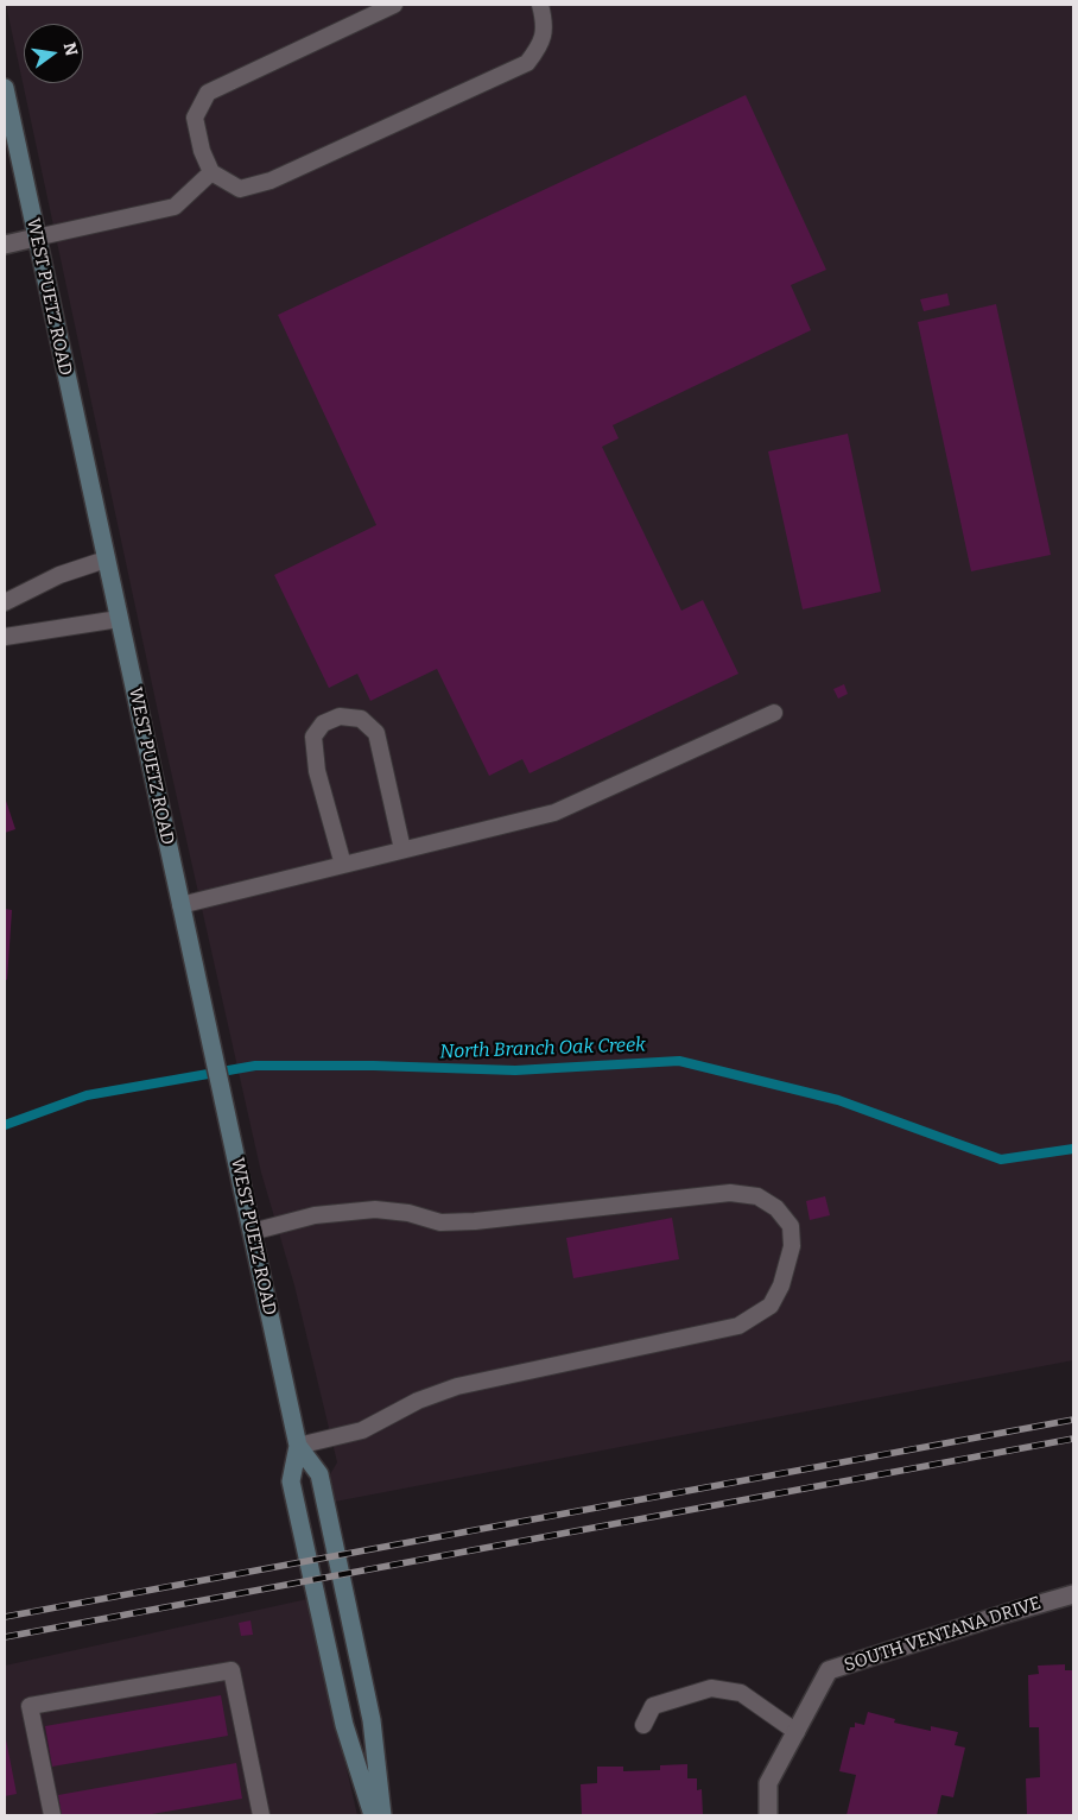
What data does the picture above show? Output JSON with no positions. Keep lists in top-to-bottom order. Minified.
{"streets":{"street":["WEST PUETZ ROAD","SOUTH VENTANA DRIVE"]},"water":["North Branch Oak Creek"],"north":"right"}
